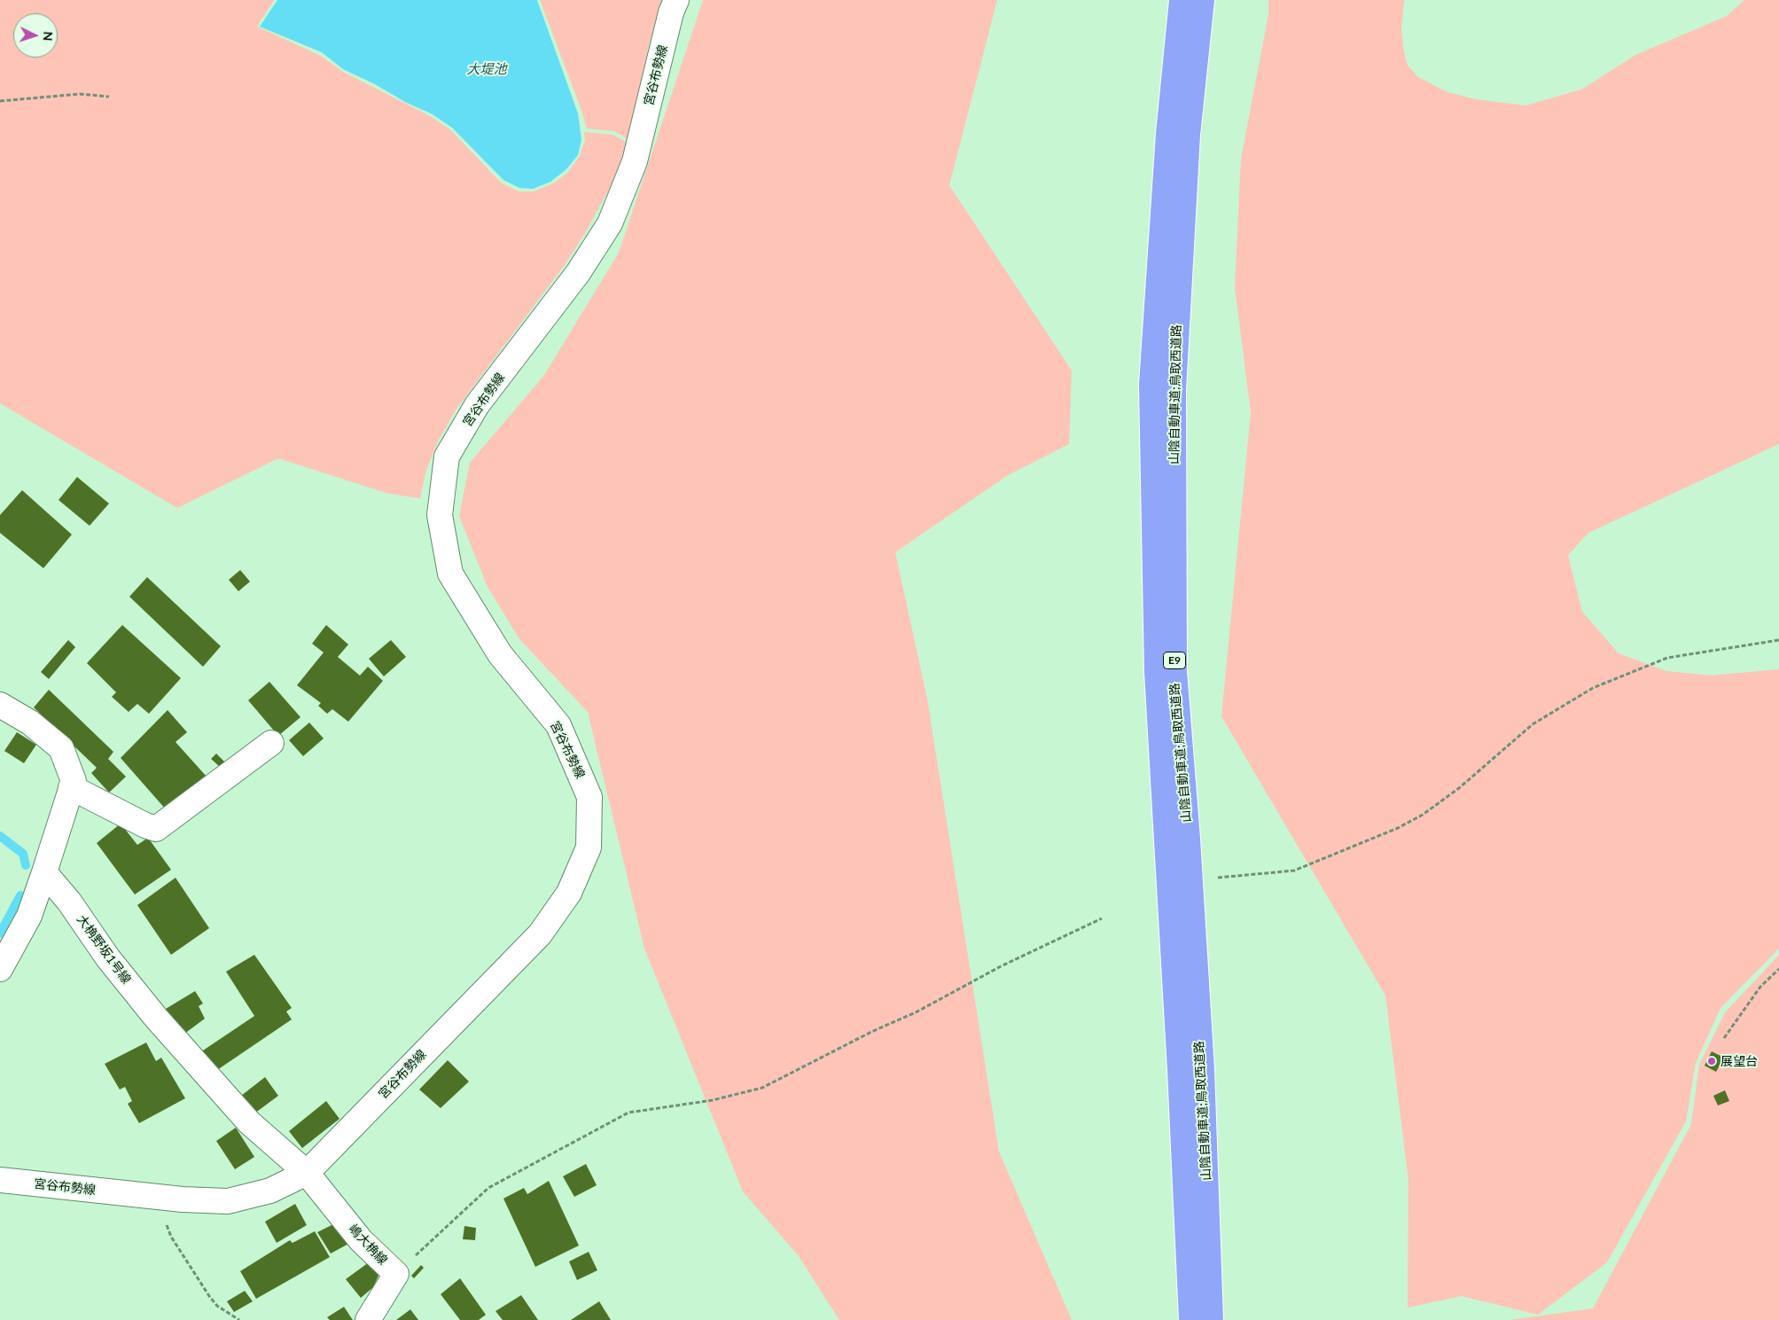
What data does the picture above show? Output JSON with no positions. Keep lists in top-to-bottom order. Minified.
{"streets":{"highway":["山陰自動車道;鳥取西道路","E9"],"street":["宮谷布勢線","大桷野坂1号線","嶋大桷線"]},"crossings":[["宮谷布勢線","大桷野坂1号線"],["宮谷布勢線","嶋大桷線"],["大桷野坂1号線","嶋大桷線"]],"water":["大堤池"],"places":["展望台"],"north":"right"}
